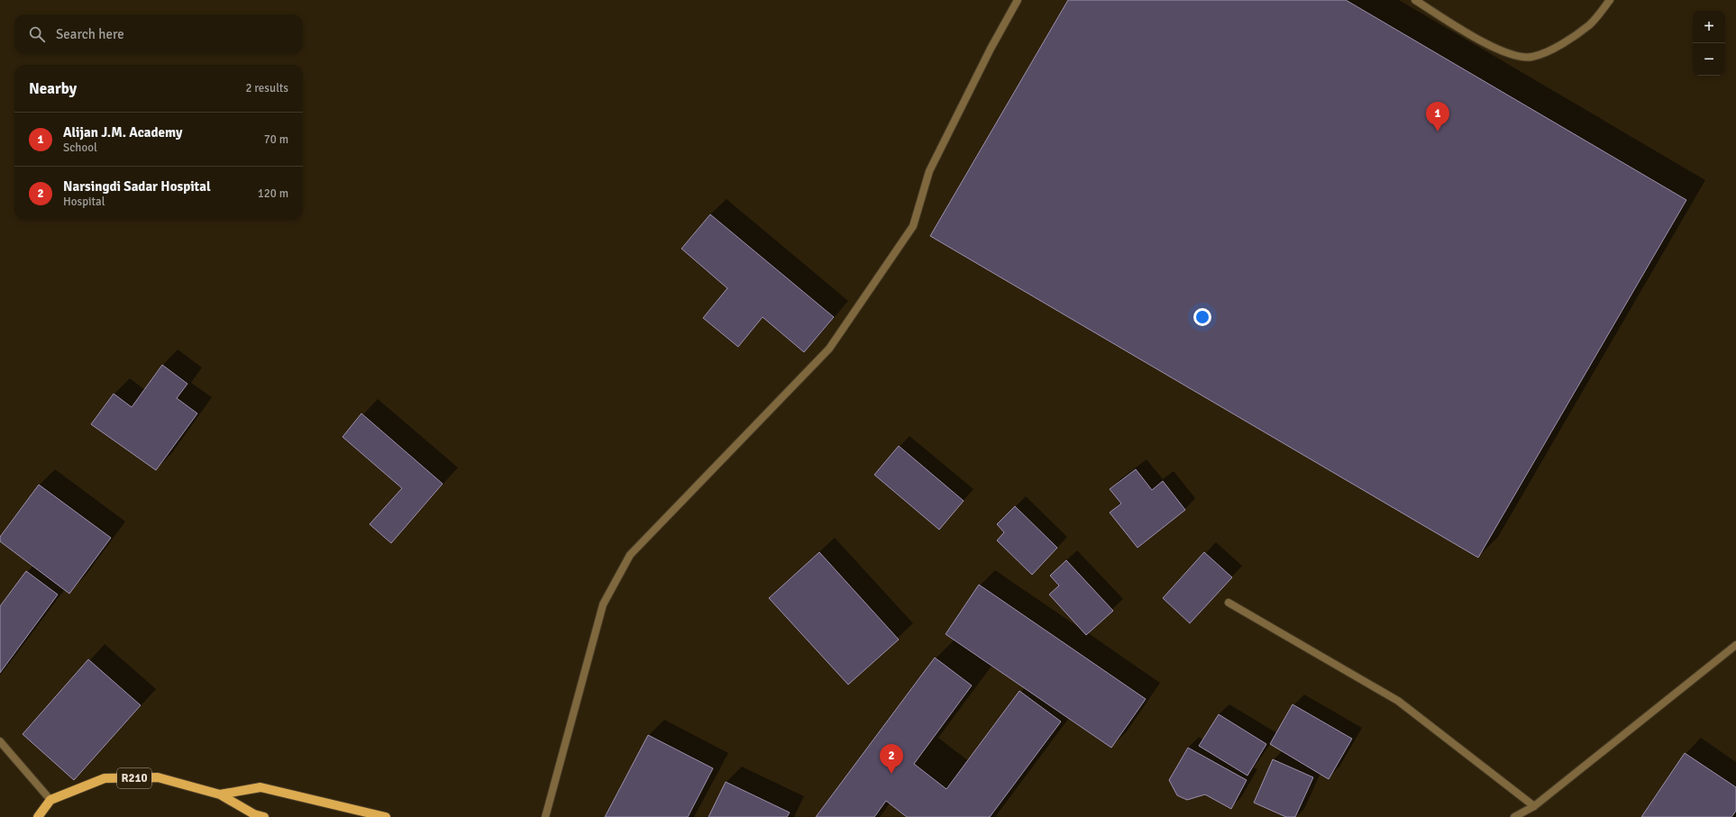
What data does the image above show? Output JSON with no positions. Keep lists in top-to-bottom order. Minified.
{"streets":{"main road":["R210"]},"page":{"map_buttons":["+","−"],"search":"Search here","heading":["Nearby","2 results"],"pins":["1","2"],"list":[{"mark":"1","name":"Alijan J.M. Academy","note":"School","value":"70 m"},{"mark":"2","name":"Narsingdi Sadar Hospital","note":"Hospital","value":"120 m"}]}}
